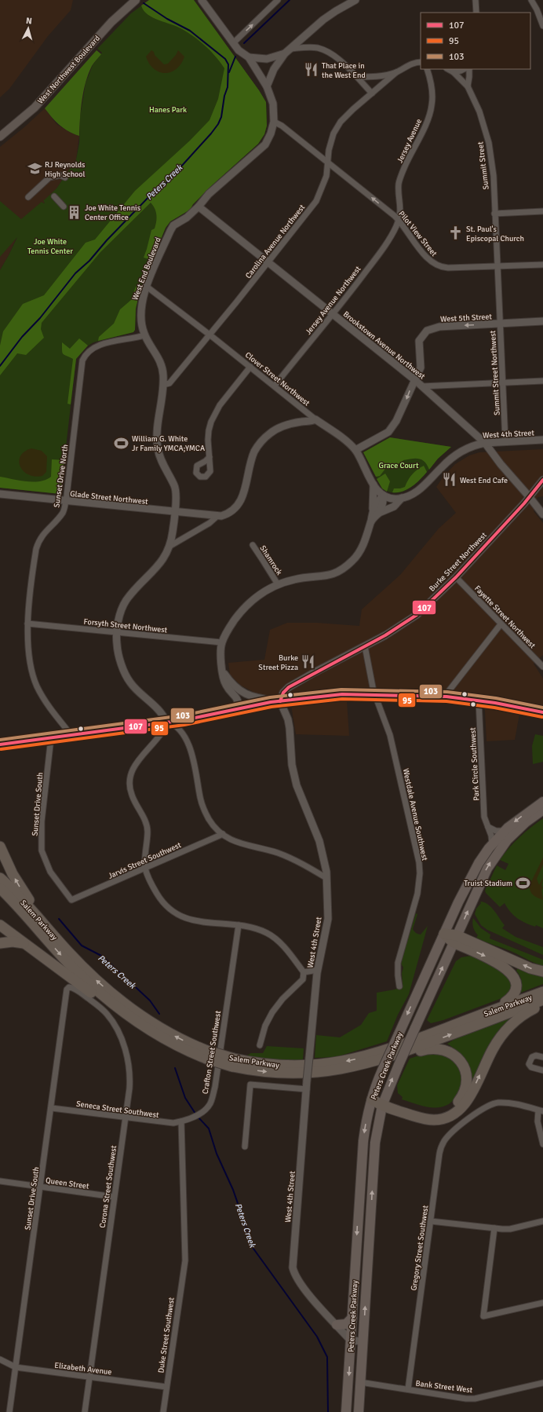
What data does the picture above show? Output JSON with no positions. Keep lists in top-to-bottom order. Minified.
{"streets":{"highway":["Salem Parkway"],"main road":["West Northwest Boulevard","Peters Creek Parkway"],"street":["Jersey Avenue","Summit Street","Pilot View Street","Carolina Avenue Northwest","West End Boulevard","Jersey Avenue Northwest","West 5th Street","Brookstown Avenue Northwest","Summit Street Northwest","Clover Street Northwest","West 4th Street","Sunset Drive North","Glade Street Northwest","Shamrock","Burke Street Northwest","Fayette Street Northwest","Forsyth Street Northwest","Park Circle Southwest","Sunset Drive South","Westdale Avenue Southwest","Jarvis Street Southwest","Crafton Street Southwest","Seneca Street Southwest","Queen Street","Corona Street Southwest","Gregory Street Southwest","Duke Street Southwest","Elizabeth Avenue","Bank Street West"]},"crossings":[["Jersey Avenue","Pilot View Street"],["Jersey Avenue","Jersey Avenue Northwest"],["Summit Street","Pilot View Street"],["Summit Street","Summit Street Northwest"],["Pilot View Street","Carolina Avenue Northwest"],["Pilot View Street","West End Boulevard"],["Pilot View Street","Jersey Avenue Northwest"],["Pilot View Street","Summit Street Northwest"],["Carolina Avenue Northwest","West End Boulevard"],["Carolina Avenue Northwest","Brookstown Avenue Northwest"],["Carolina Avenue Northwest","Clover Street Northwest"],["West End Boulevard","Brookstown Avenue Northwest"],["West End Boulevard","Clover Street Northwest"],["West End Boulevard","Sunset Drive North"],["West End Boulevard","Glade Street Northwest"],["West End Boulevard","Forsyth Street Northwest"],["Jersey Avenue Northwest","Brookstown Avenue Northwest"],["Jersey Avenue Northwest","Clover Street Northwest"],["West 5th Street","Brookstown Avenue Northwest"],["West 5th Street","Summit Street Northwest"],["West 5th Street","Clover Street Northwest"],["Brookstown Avenue Northwest","West 4th Street"],["Brookstown Avenue Northwest","Burke Street Northwest"],["Summit Street Northwest","West 4th Street"],["Clover Street Northwest","West 4th Street"],["Clover Street Northwest","Glade Street Northwest"],["West 4th Street","Burke Street Northwest"],["Sunset Drive North","Glade Street Northwest"],["Sunset Drive North","Forsyth Street Northwest"],["Burke Street Northwest","Fayette Street Northwest"],["Burke Street Northwest","Westdale Avenue Southwest"],["Park Circle Southwest","Peters Creek Parkway"],["Sunset Drive South","Jarvis Street Southwest"],["Sunset Drive South","Seneca Street Southwest"],["Sunset Drive South","Queen Street"],["Sunset Drive South","Corona Street Southwest"],["Sunset Drive South","Elizabeth Avenue"],["Crafton Street Southwest","Seneca Street Southwest"],["Crafton Street Southwest","Duke Street Southwest"],["Peters Creek Parkway","Bank Street West"],["Seneca Street Southwest","Corona Street Southwest"],["Seneca Street Southwest","Duke Street Southwest"],["Queen Street","Corona Street Southwest"],["Corona Street Southwest","Elizabeth Avenue"],["Gregory Street Southwest","Bank Street West"],["Duke Street Southwest","Elizabeth Avenue"]],"one_way":["West 5th Street"],"water":["Peters Creek"],"parks":["Hanes Park","Joe White Tennis Center","Grace Court"],"places":{"restaurant":["That Place in the West End","West End Cafe","Burke Street Pizza"],"school or university":["RJ Reynolds High School"],"building":["Joe White Tennis Center Office"],"church":["St. Paul's Episcopal Church"],"sports":["William G. White Jr Family YMCA;YMCA","Truist Stadium"]},"lines":["transit line 107","transit line 103","transit line 95"],"legend":["107","95","103"],"north":"top"}
